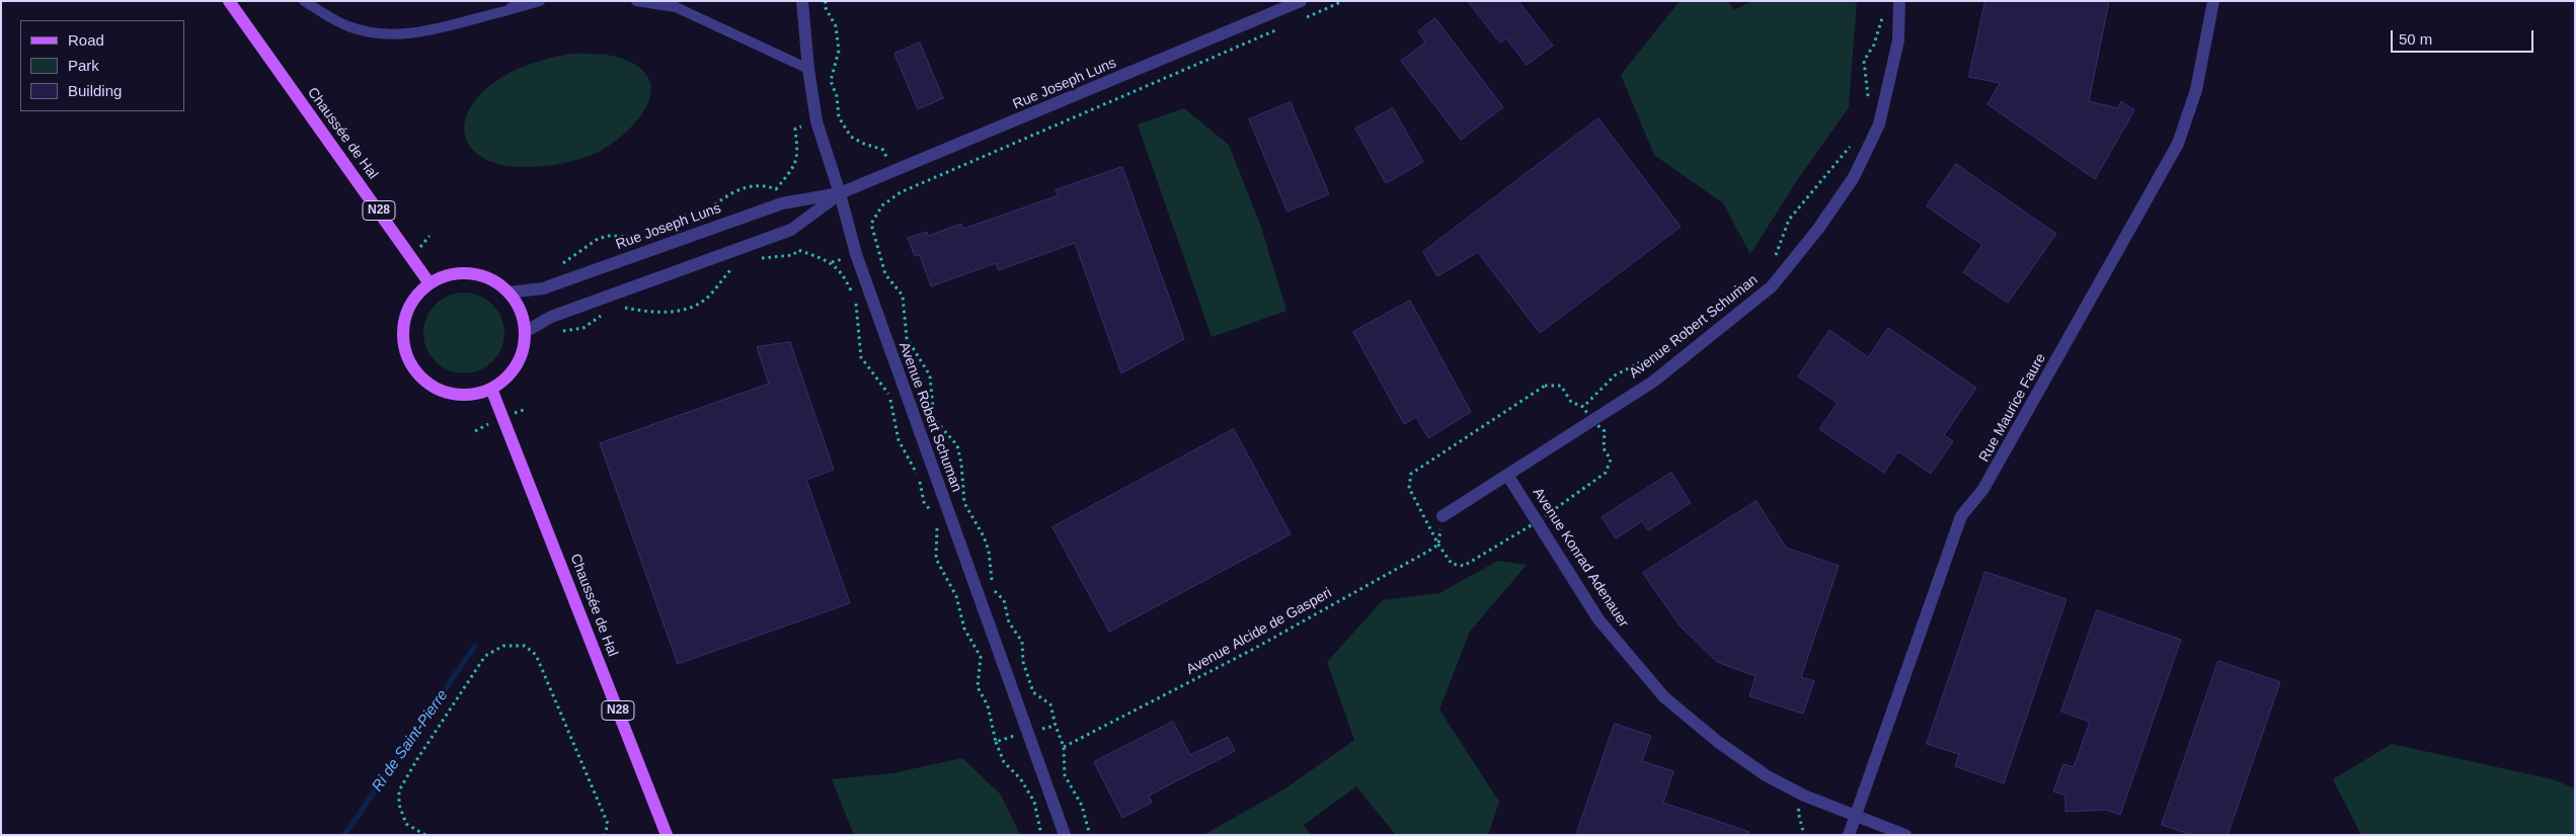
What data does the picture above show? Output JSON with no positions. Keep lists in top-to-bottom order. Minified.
{"streets":{"main road":["Chaussée de Hal","N28"],"street":["Rue Joseph Luns","Avenue Robert Schuman","Rue Maurice Faure","Avenue Konrad Adenauer"],"path":["Avenue Alcide de Gasperi"]},"crossings":[["Rue Joseph Luns","Chaussée de Hal"],["Rue Joseph Luns","Avenue Robert Schuman"],["Avenue Robert Schuman","Avenue Konrad Adenauer"],["Avenue Robert Schuman","Avenue Alcide de Gasperi"],["Rue Maurice Faure","Avenue Konrad Adenauer"]],"water":["Ri de Saint-Pierre"],"legend":["Road","Park","Building"],"scale_bar":"50 m"}
